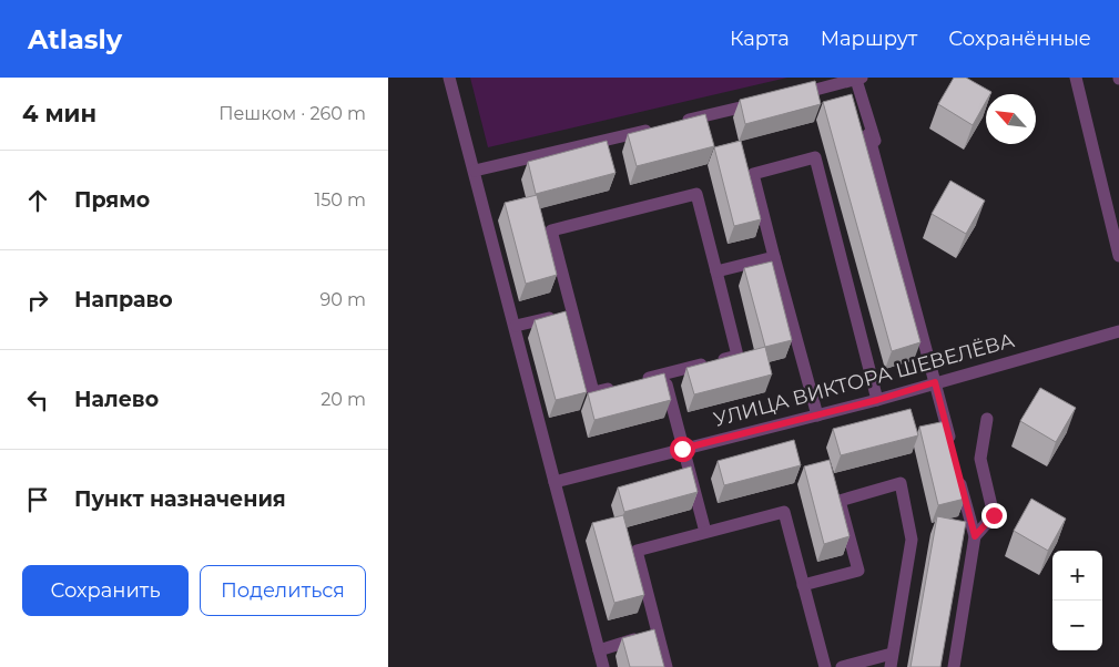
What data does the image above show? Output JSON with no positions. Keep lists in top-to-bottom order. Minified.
{"streets":{"street":["УЛИЦА ВИКТОРА ШЕВЕЛЁВА"]},"north":"top left","page":{"header":"Atlasly","nav":["Карта","Маршрут","Сохранённые"],"heading":["4 мин","Пешком · 260 m"],"list":[["Прямо","150 m"],["Направо","90 m"],["Налево","20 m"],"Пункт назначения"],"buttons":["Сохранить","Поделиться"],"map_buttons":["+","−"]}}
